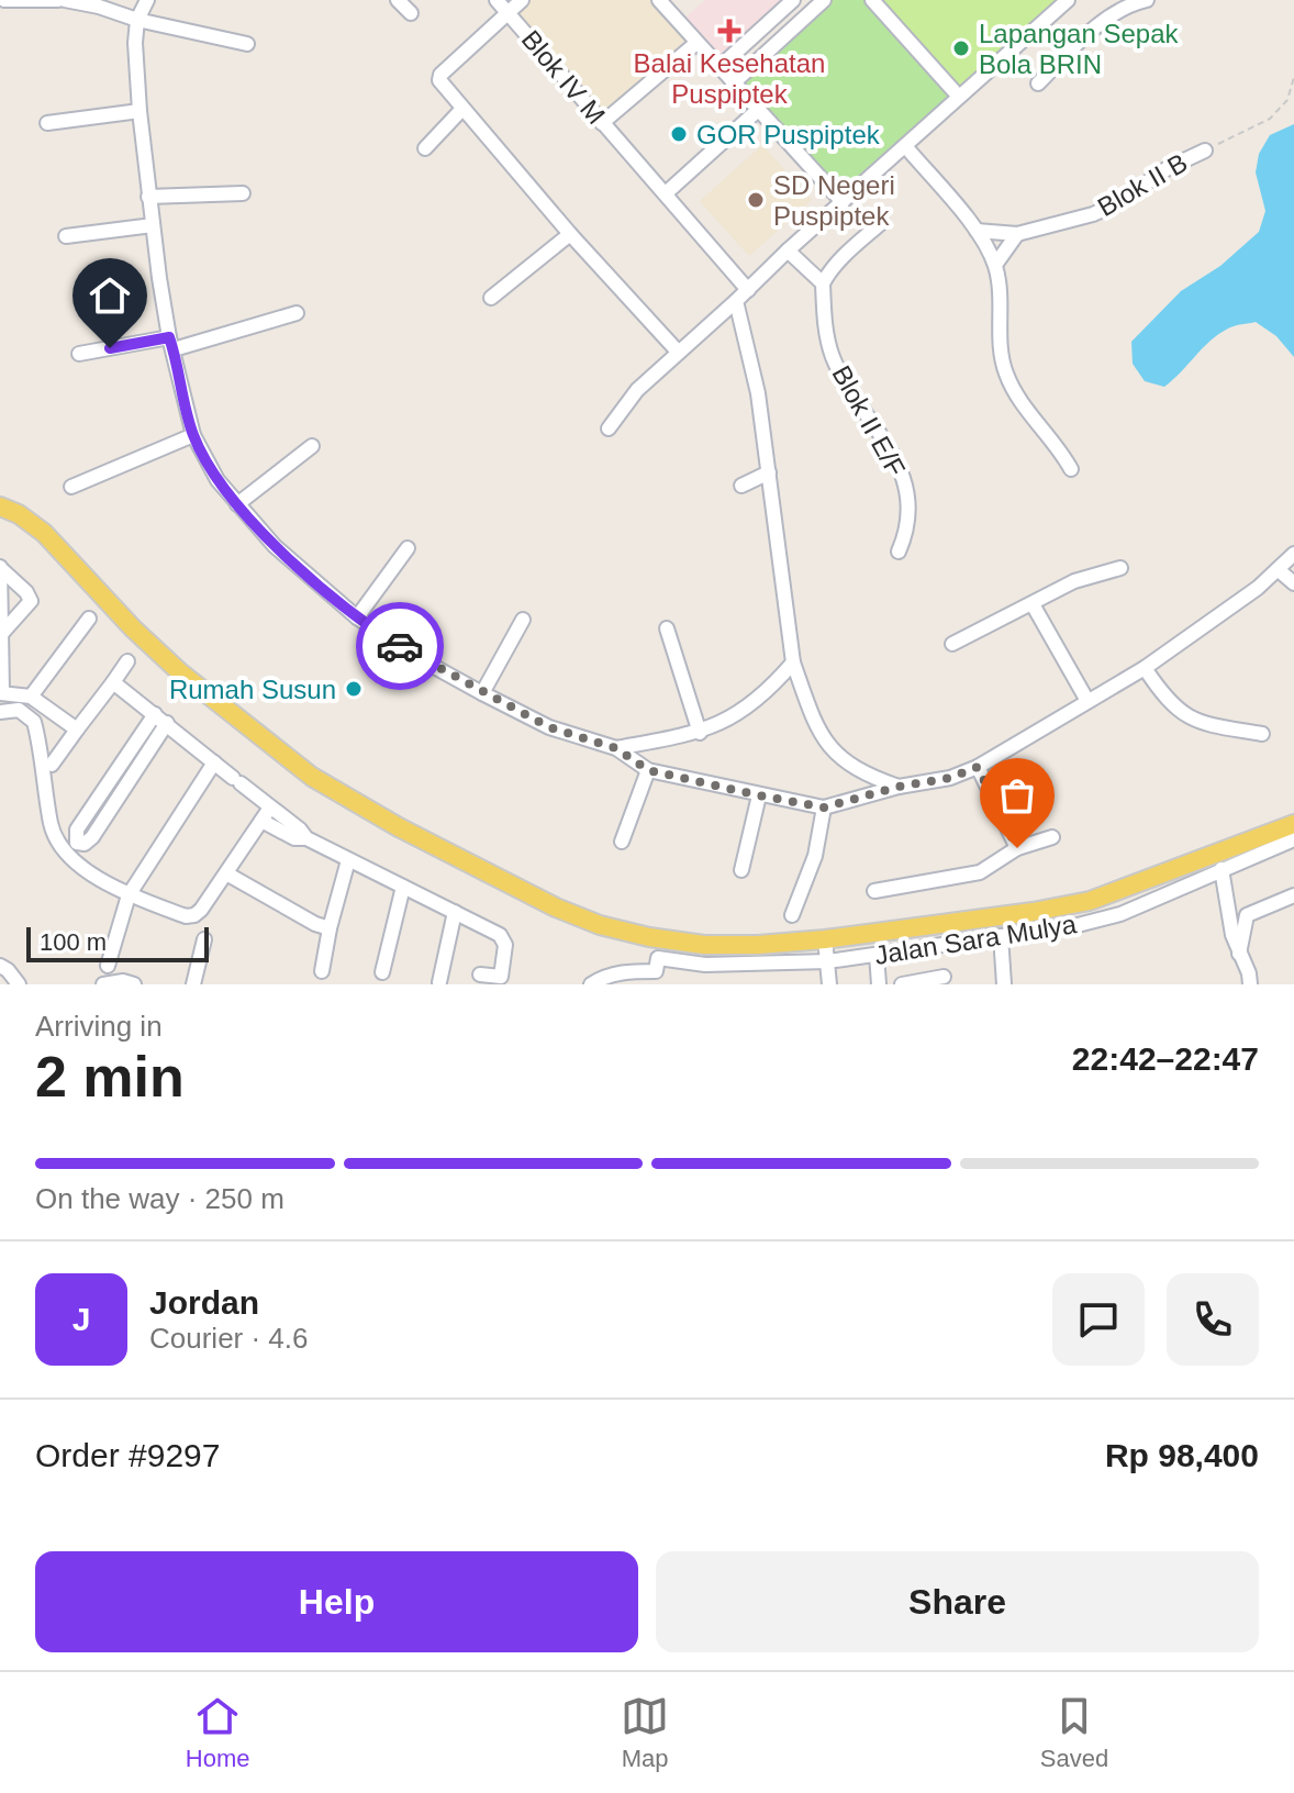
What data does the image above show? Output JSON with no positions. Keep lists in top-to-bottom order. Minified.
{"streets":{"street":["Blok IV M","Blok II B","Blok II E/F","Jalan Sara Mulya"]},"places":{"health":["Balai Kesehatan Puspiptek"],"other":["Lapangan Sepak Bola BRIN","GOR Puspiptek","SD Negeri Puspiptek","Rumah Susun"]},"scale_bar":"100 m","page":{"scale":"100 m","heading":["2 min","Arriving in","22:42–22:47"],"panel":["Jordan","Courier · 4.6","Order #9297","Rp 98,400"],"bar":"On the way · 250 m","round":"J","buttons":["Help","Share"],"tabs":["Home","Map","Saved"]}}
